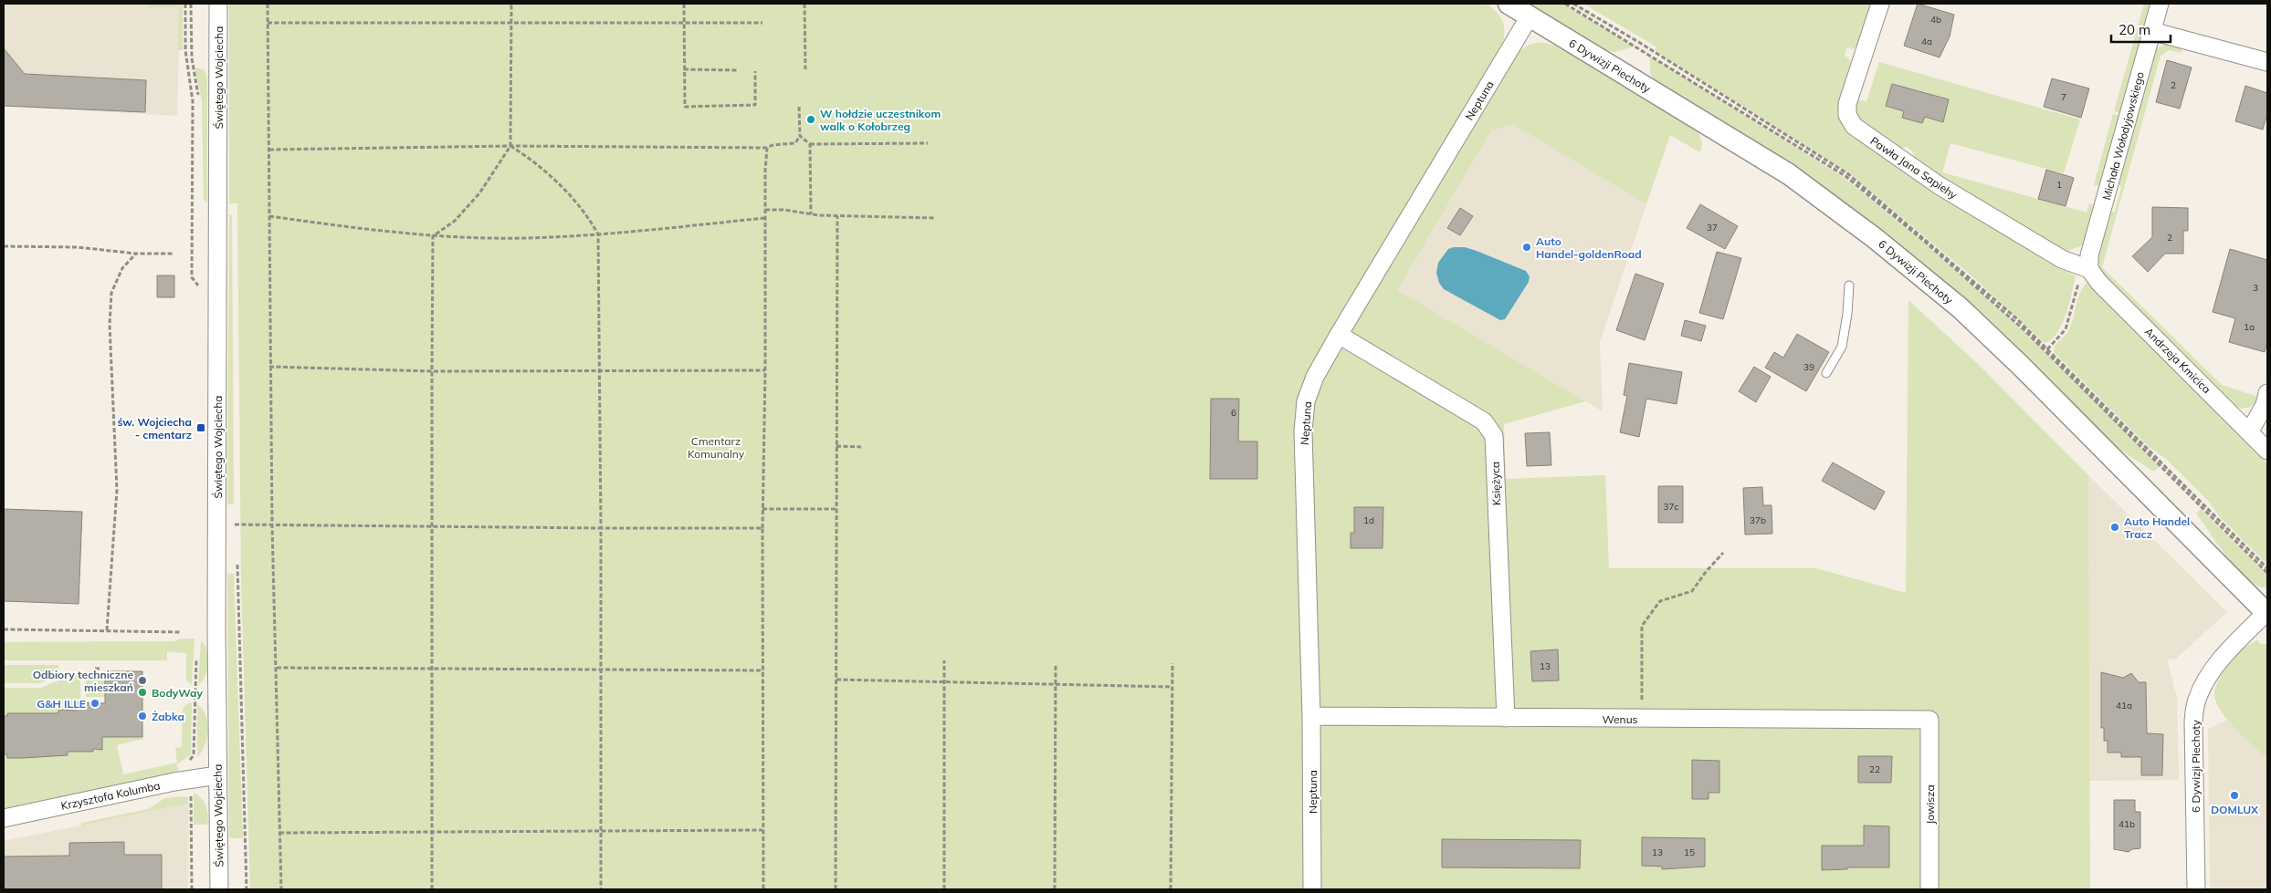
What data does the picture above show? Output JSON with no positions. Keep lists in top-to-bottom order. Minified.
{"streets":{"street":["6 Dywizji Piechoty","Świętego Wojciecha","Neptuna","Michała Wołodyjowskiego","Pawła Jana Sapiehy","Andrzeja Kmicica","Księżyca","Wenus","Krzysztofa Kolumba","Jowisza"]},"crossings":[["6 Dywizji Piechoty","Neptuna"],["Świętego Wojciecha","Krzysztofa Kolumba"],["Neptuna","Księżyca"],["Neptuna","Wenus"],["Michała Wołodyjowskiego","Pawła Jana Sapiehy"],["Michała Wołodyjowskiego","Andrzeja Kmicica"],["Pawła Jana Sapiehy","Andrzeja Kmicica"],["Księżyca","Wenus"],["Wenus","Jowisza"]],"parks":["Cmentarz Komunalny"],"places":{"other":["W hołdzie uczestnikom walk o Kołobrzeg","Auto Handel-goldenRoad","Auto Handel Tracz","Odbiory techniczne mieszkań","BodyWay","G&H ILLE","Żabka","DOMLUX"],"transit":["św. Wojciecha - cmentarz"]},"house_numbers":["4b","4a","2","7","1","37","2","3","1a","39","6","37c","1d","37b","13","41a","22","41b","13","15"],"scale_bar":"20 m"}
